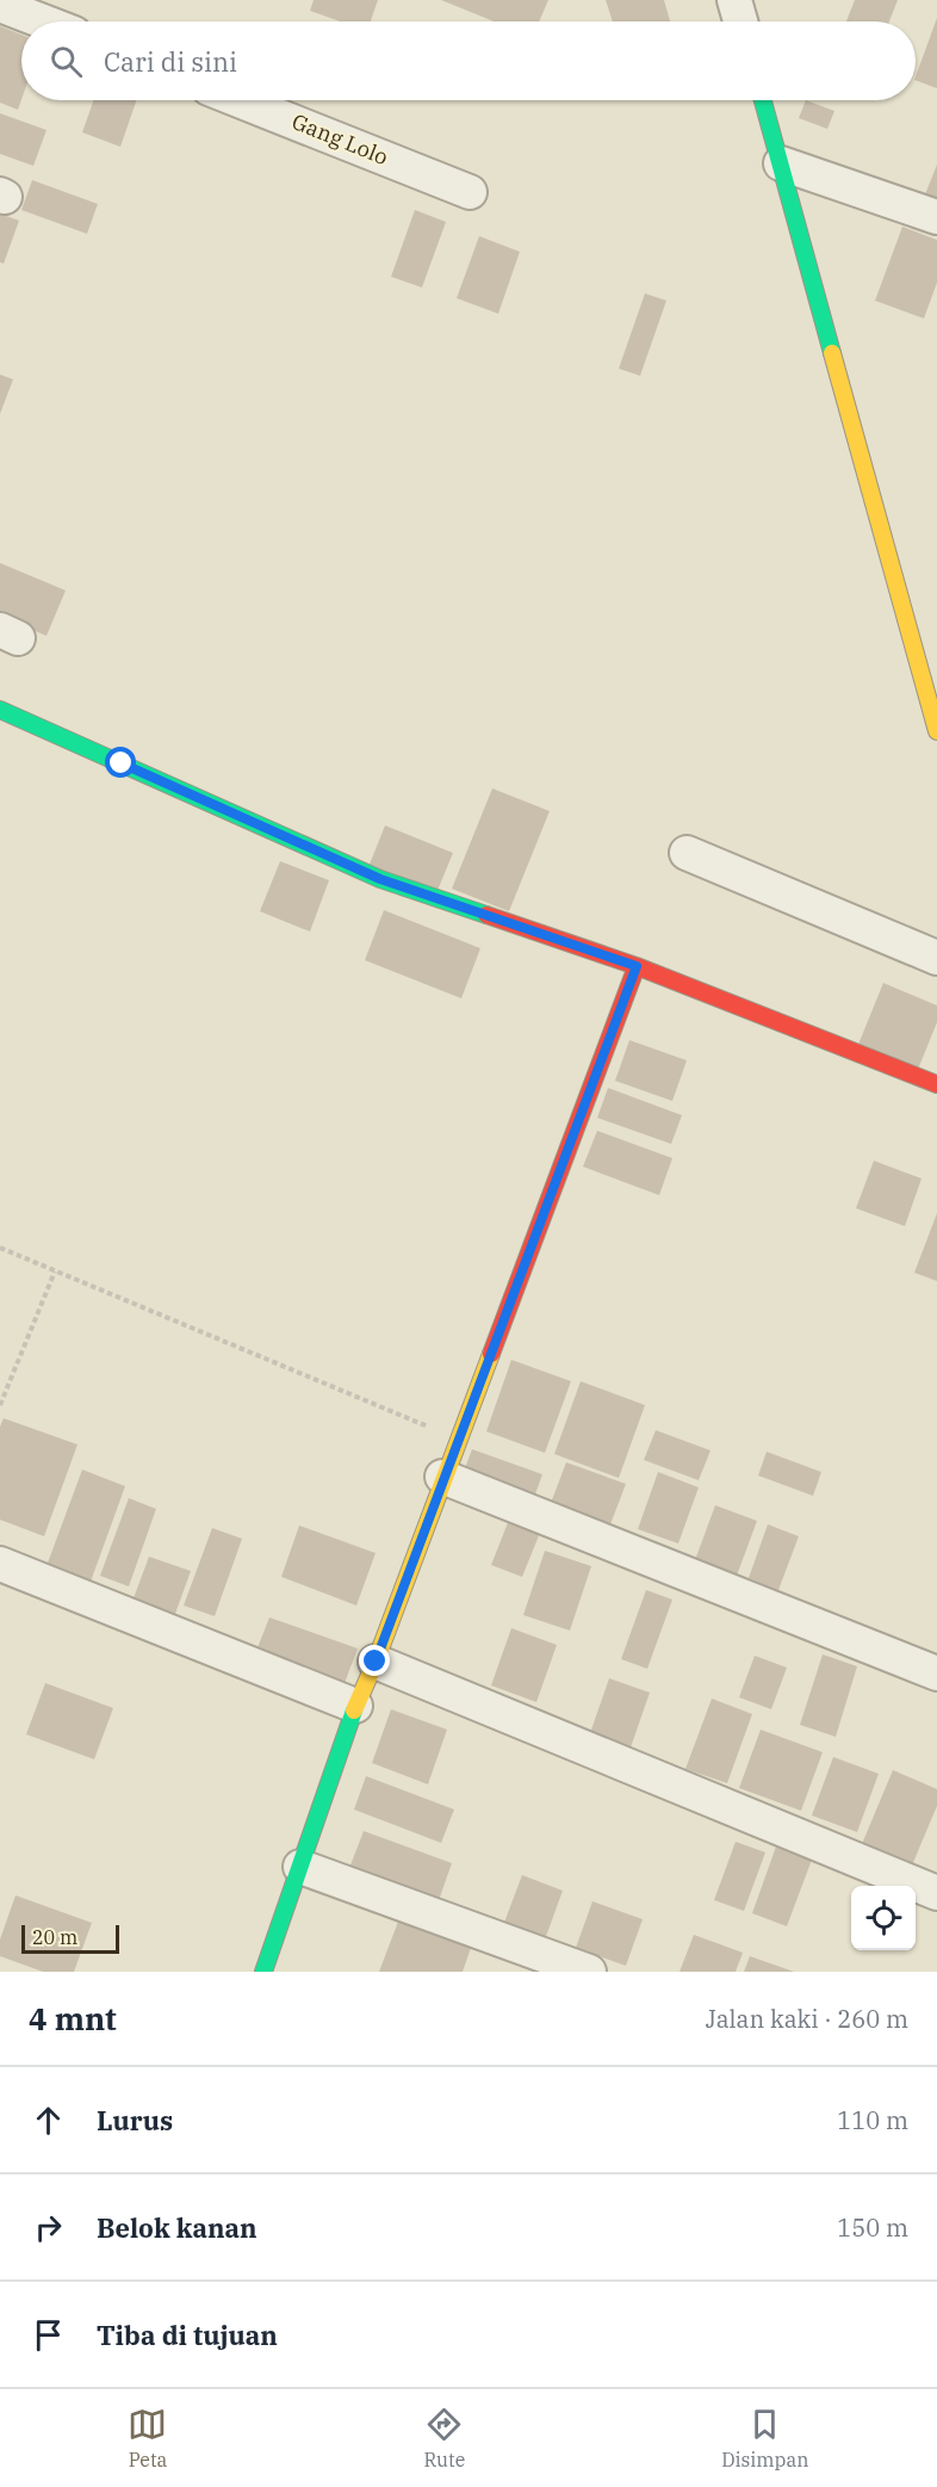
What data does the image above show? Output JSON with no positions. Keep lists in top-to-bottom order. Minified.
{"streets":{"street":["Gang Lolo"]},"scale_bar":"20 m","page":{"search":"Cari di sini","scale":"20 m","heading":["4 mnt","Jalan kaki · 260 m"],"list":[["Lurus","110 m"],["Belok kanan","150 m"],"Tiba di tujuan"],"nav":["Peta","Rute","Disimpan"]}}
